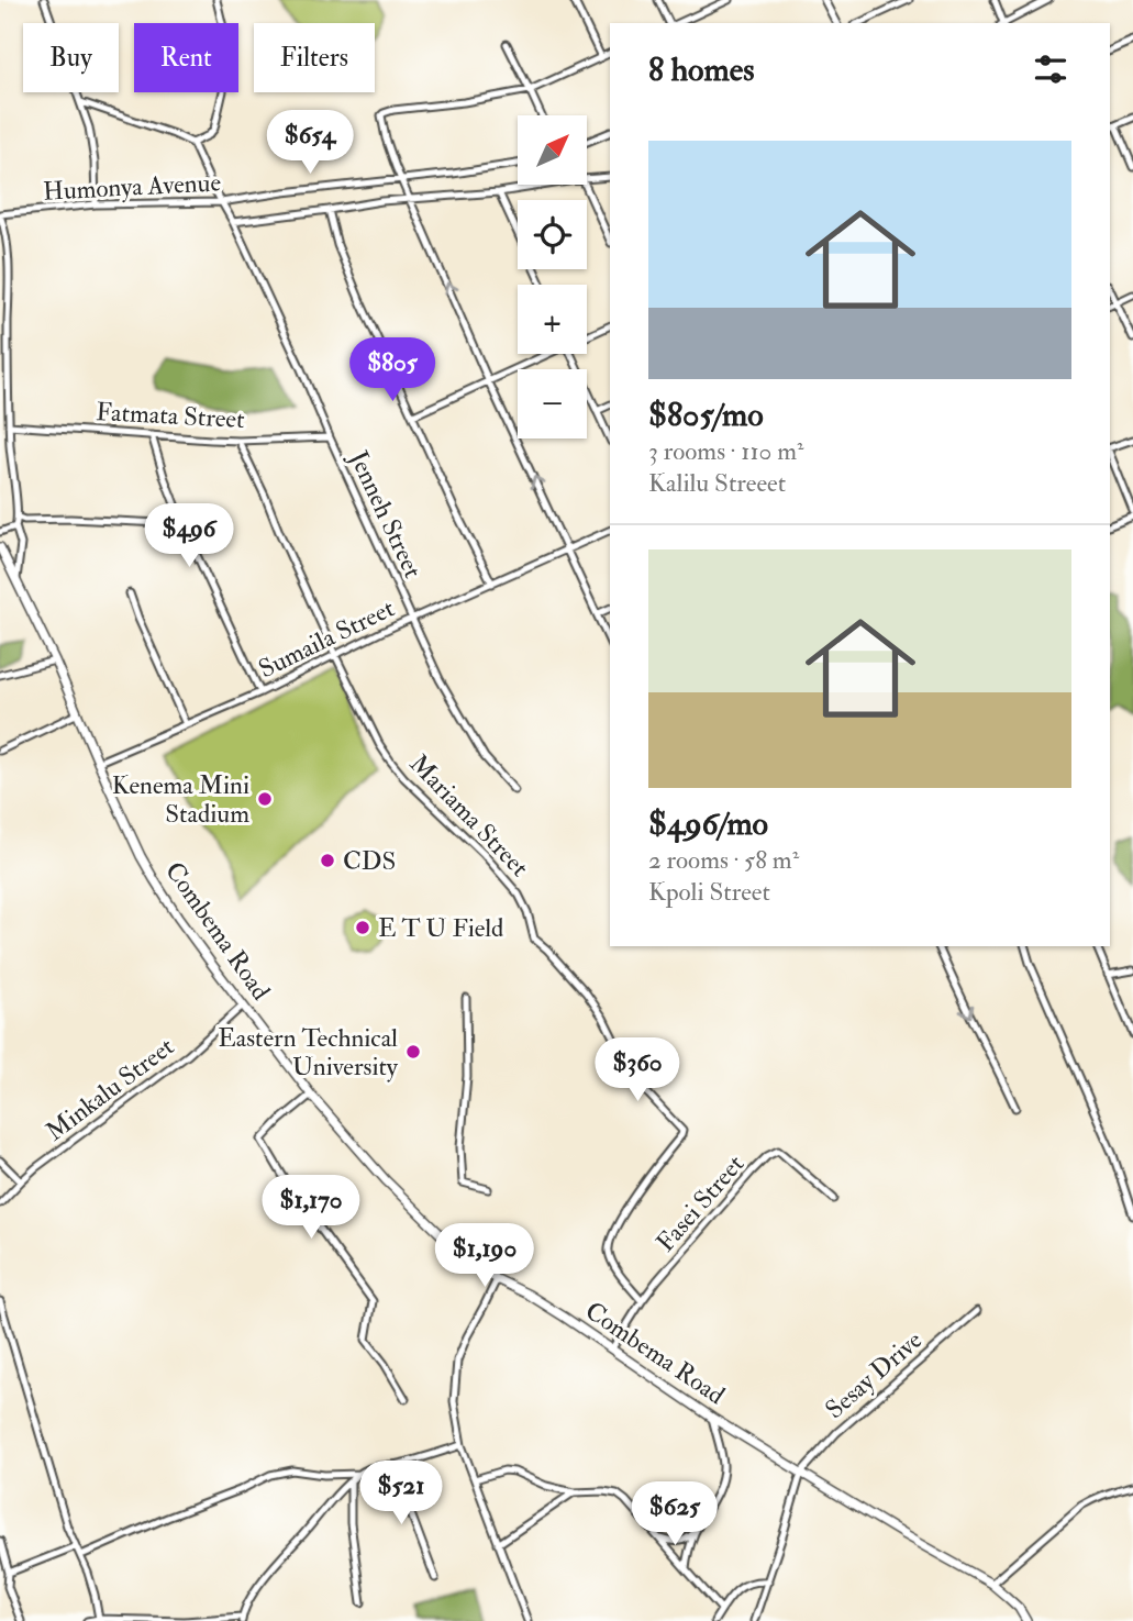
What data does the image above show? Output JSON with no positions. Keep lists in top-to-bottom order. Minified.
{"streets":{"street":["Humonya Avenue","Fatmata Street","Jenneh Street","Sumaila Street","Mariama Street","Combema Road","Minkalu Street","Fasei Street","Sesay Drive"]},"crossings":[["Humonya Avenue","Jenneh Street"],["Fatmata Street","Jenneh Street"],["Fatmata Street","Mariama Street"],["Jenneh Street","Sumaila Street"],["Sumaila Street","Mariama Street"],["Sumaila Street","Combema Road"],["Mariama Street","Fasei Street"],["Combema Road","Minkalu Street"],["Combema Road","Fasei Street"],["Combema Road","Sesay Drive"]],"places":["Kenema Mini Stadium","CDS","E T U Field","Eastern Technical University"],"north":"top right","page":{"chip":["Buy","Rent","Filters"],"heading":"8 homes","price":["$654","$805","$496","$360","$1,170","$1,190","$521","$625"],"map_buttons":["+","−"],"list":[{"name":"$805/mo","note":"3 rooms · 110 m² · Kalilu Streeet"},{"name":"$496/mo","note":"2 rooms · 58 m² · Kpoli Street"}]}}
